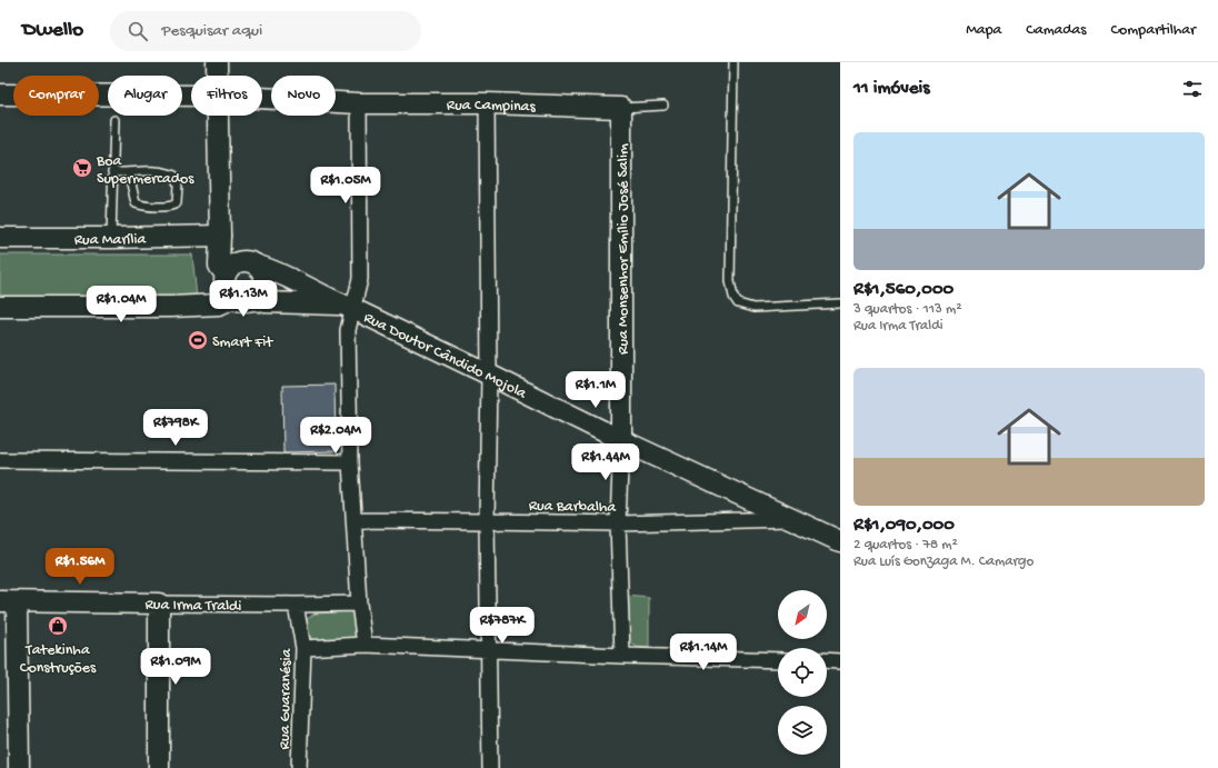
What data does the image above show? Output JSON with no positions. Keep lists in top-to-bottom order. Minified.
{"streets":{"street":["Rua Campinas","Rua Marília","Rua Monsenhor Emílio José Salim","Rua Doutor Cândido Mojola","Rua Barbalha","Rua Irma Traldi","Rua Guaranésia"]},"crossings":[["Rua Campinas","Rua Monsenhor Emílio José Salim"],["Rua Marília","Rua Doutor Cândido Mojola"],["Rua Monsenhor Emílio José Salim","Rua Doutor Cândido Mojola"],["Rua Monsenhor Emílio José Salim","Rua Barbalha"],["Rua Doutor Cândido Mojola","Rua Barbalha"],["Rua Irma Traldi","Rua Guaranésia"]],"places":{"supermarket":["Boa Supermercados"],"sports":["Smart Fit"],"shop":["Tatekinha Construções"]},"north":"bottom left","page":{"header":"Dwello","search":"Pesquisar aqui","nav":["Mapa","Camadas","Compartilhar"],"heading":"11 imóveis","chip":["Comprar","Alugar","Filtros","Novo"],"list":[{"name":"R$1,560,000","note":"3 quartos · 113 m² · Rua Irma Traldi"},{"name":"R$1,090,000","note":"2 quartos · 78 m² · Rua Luís Gonzaga M. Camargo"}],"price":["R$1.05M","R$1.13M","R$1.04M","R$1.1M","R$798K","R$2.04M","R$1.44M","R$1.56M","R$787K","R$1.14M","R$1.09M"]}}
